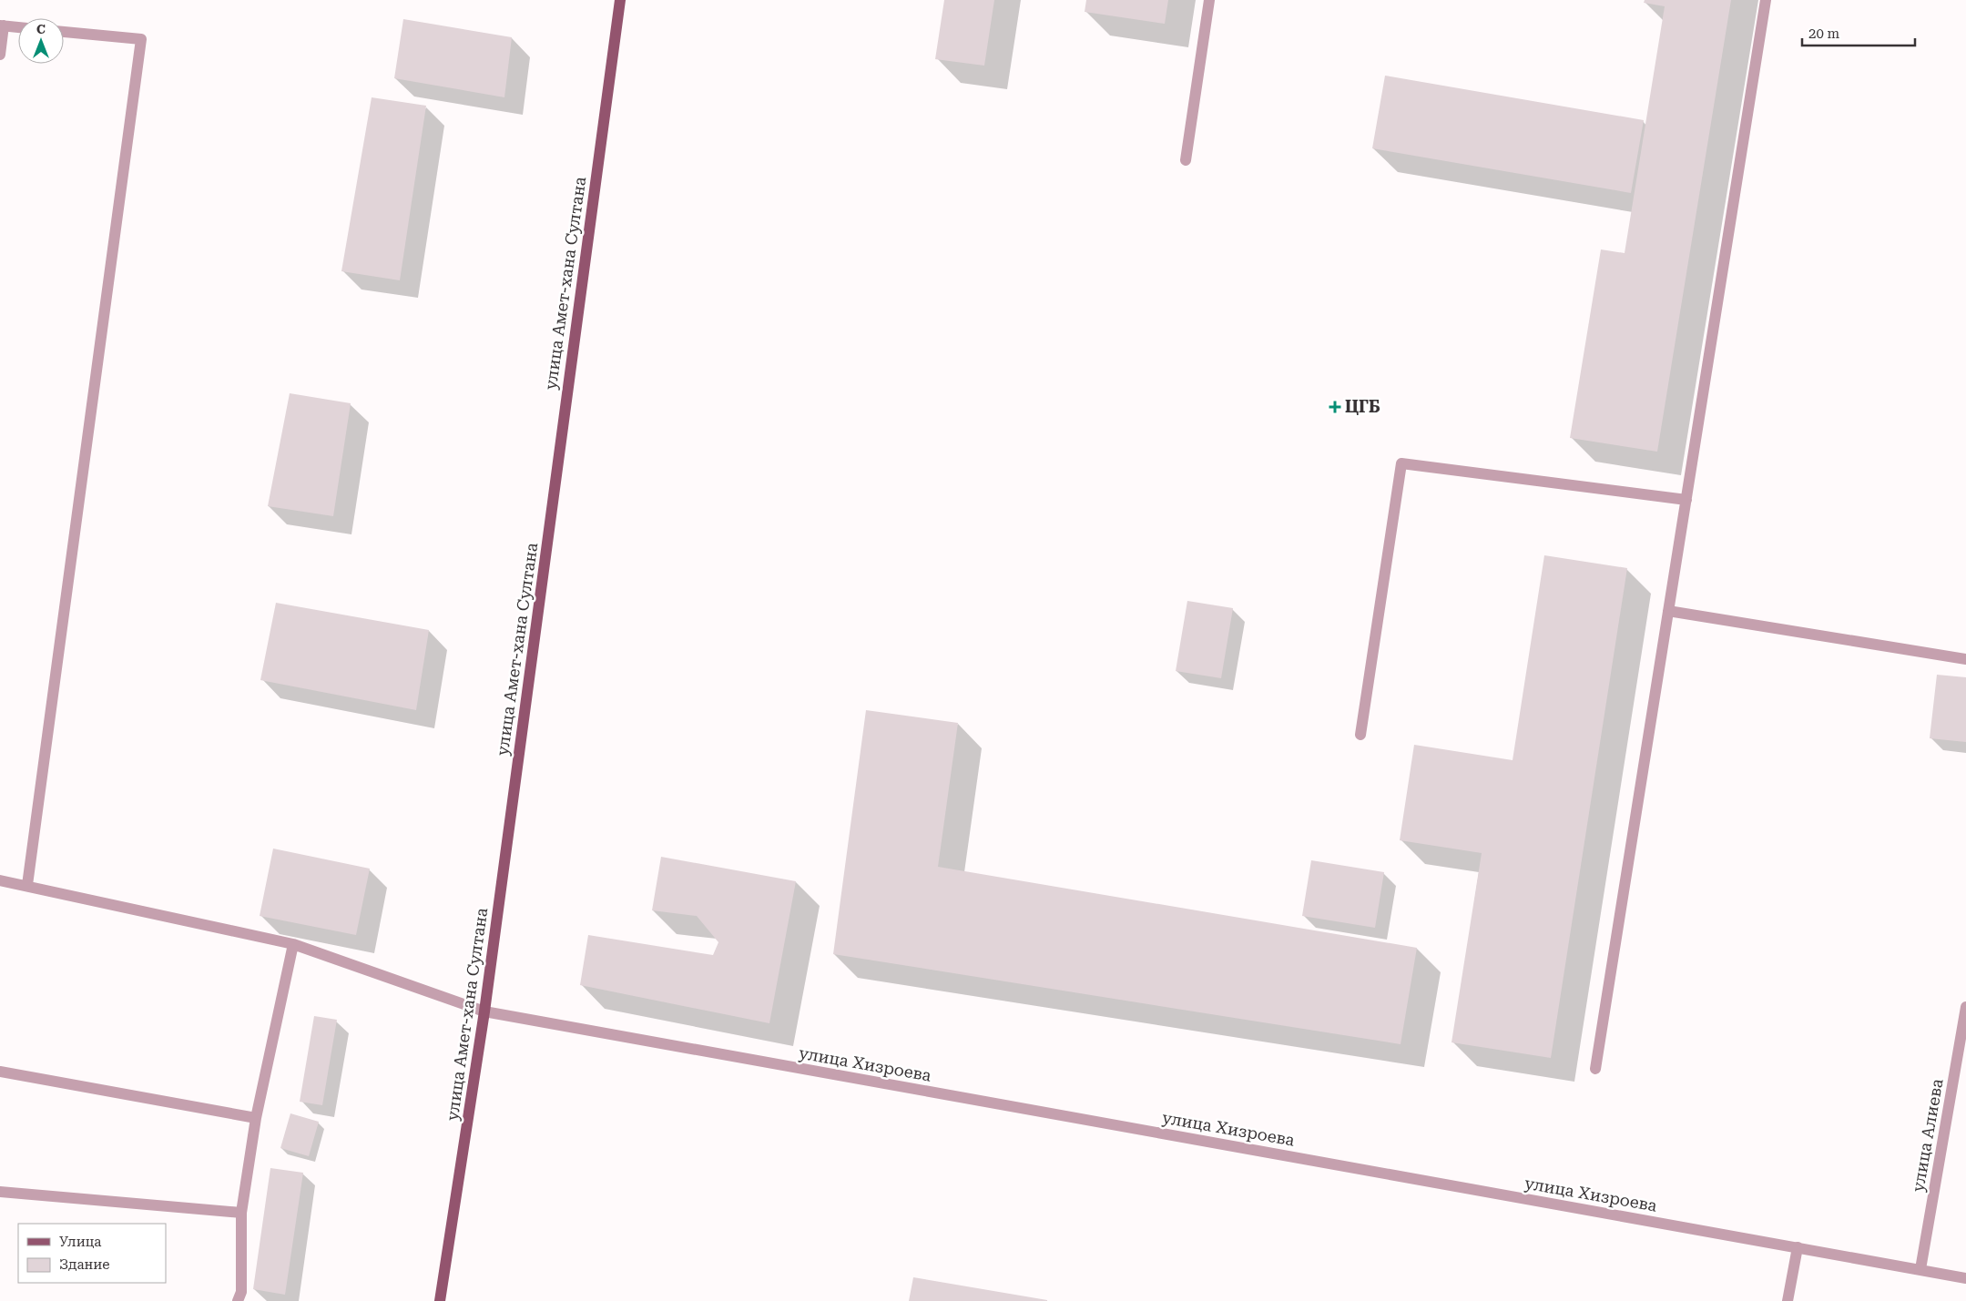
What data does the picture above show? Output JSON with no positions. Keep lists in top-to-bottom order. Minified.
{"streets":{"main road":["улица Амет-хана Султана"],"street":["улица Хизроева","улица Алиева"]},"crossings":[["улица Амет-хана Султана","улица Хизроева"],["улица Хизроева","улица Алиева"]],"places":{"health":["ЦГБ"]},"legend":["Улица","Здание"],"scale_bar":"20 m","north":"top"}
